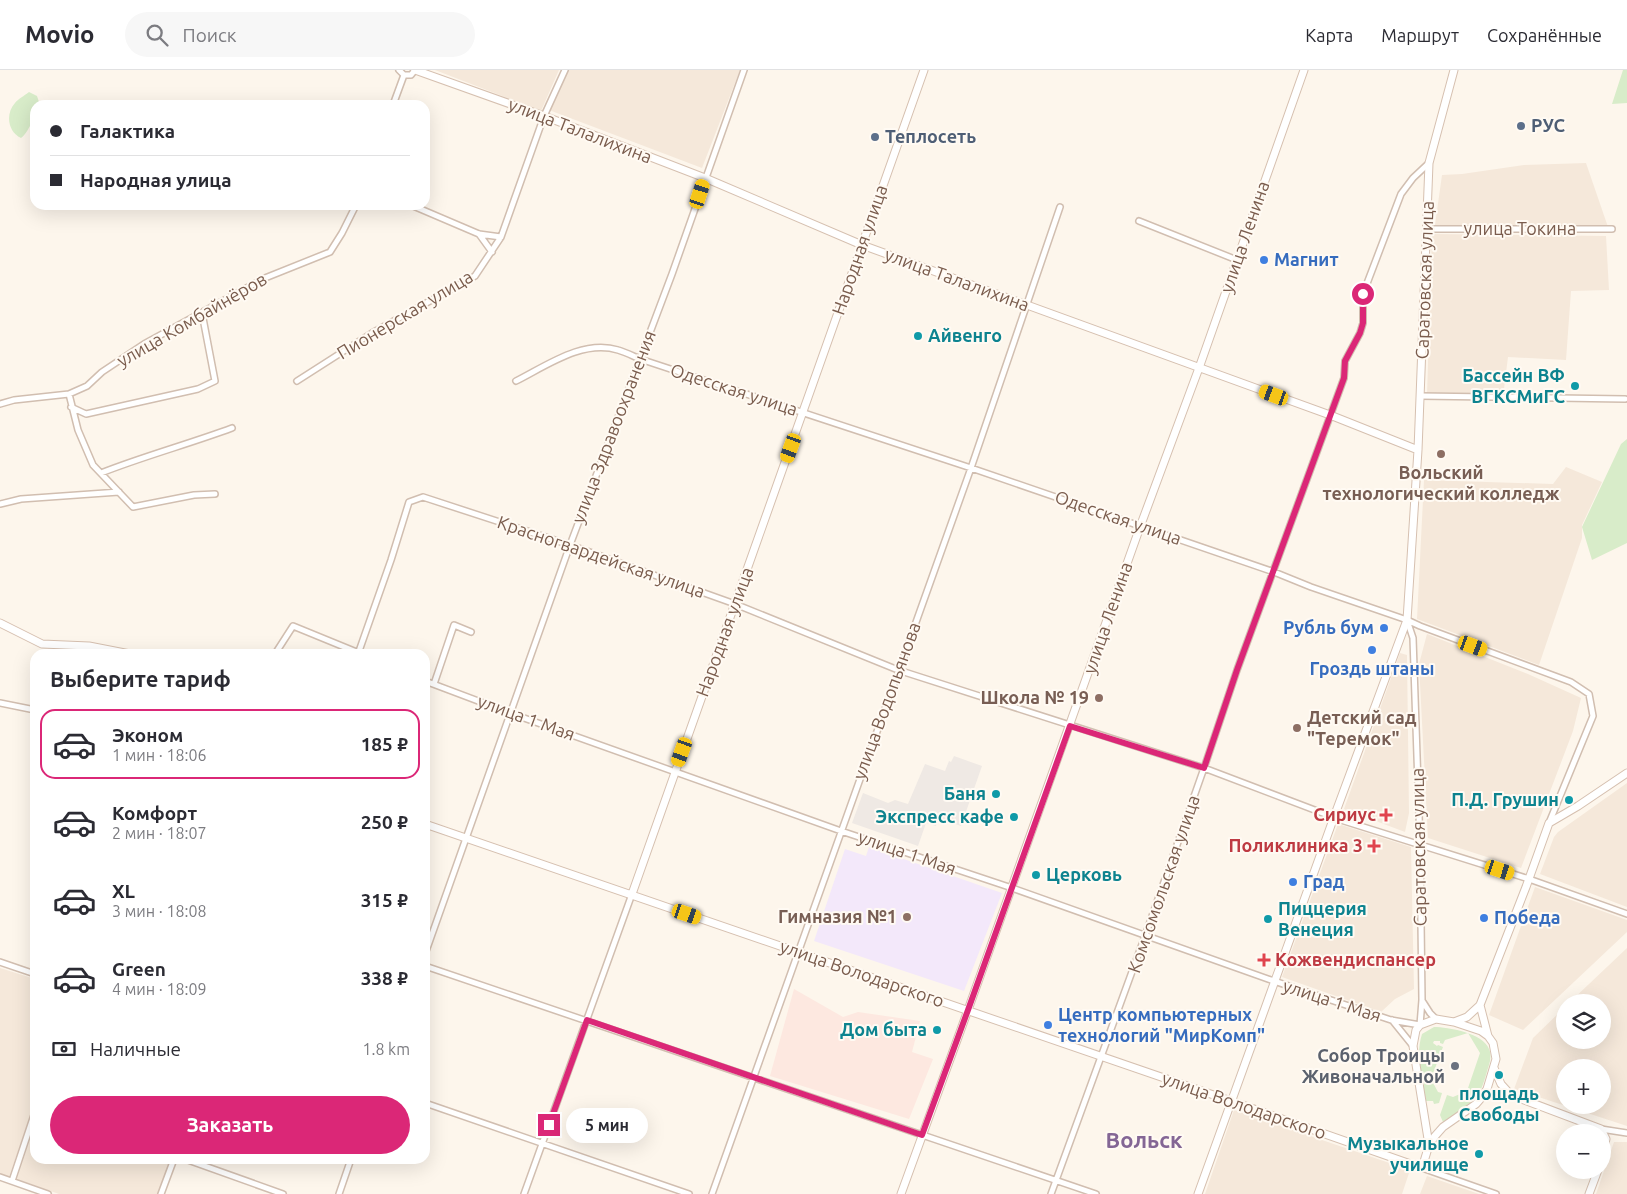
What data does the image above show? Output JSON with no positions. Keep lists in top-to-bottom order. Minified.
{"streets":{"street":["улица Талалихина","улица Токина","улица Ленина","Народная улица","Саратовская улица","Пионерская улица","улица Комбайнёров","Одесская улица","улица Здравоохранения","Красногвардейская улица","улица Водопьянова","улица 1 Мая","Комсомольская улица","улица Володарского"]},"crossings":[["улица Талалихина","улица Ленина"],["улица Талалихина","Народная улица"],["улица Талалихина","Саратовская улица"],["улица Талалихина","Пионерская улица"],["улица Талалихина","улица Здравоохранения"],["улица Талалихина","улица Водопьянова"],["улица Талалихина","Комсомольская улица"],["улица Токина","Саратовская улица"],["улица Ленина","Одесская улица"],["улица Ленина","Красногвардейская улица"],["улица Ленина","улица 1 Мая"],["улица Ленина","улица Володарского"],["Народная улица","Одесская улица"],["Народная улица","Красногвардейская улица"],["Народная улица","улица 1 Мая"],["Народная улица","улица Володарского"],["Саратовская улица","Одесская улица"],["Саратовская улица","Красногвардейская улица"],["Саратовская улица","улица 1 Мая"],["Саратовская улица","Комсомольская улица"],["Одесская улица","улица Здравоохранения"],["Одесская улица","улица Водопьянова"],["Одесская улица","Комсомольская улица"],["улица Здравоохранения","Красногвардейская улица"],["улица Здравоохранения","улица 1 Мая"],["улица Здравоохранения","улица Володарского"],["Красногвардейская улица","улица Водопьянова"],["Красногвардейская улица","Комсомольская улица"],["улица Водопьянова","улица 1 Мая"],["улица Водопьянова","улица Володарского"],["улица 1 Мая","Комсомольская улица"],["Комсомольская улица","улица Володарского"]],"districts":["Вольск"],"places":{"other":["РУС","Теплосеть","Магнит","Айвенго","Бассейн ВФ ВГКСМиГС","Вольский технологический колледж","Рубль бум","Гроздь штаны","Школа № 19","Детский сад \"Теремок\"","Баня","П.Д. Грушин","Экспресс кафе","Церковь","Град","Гимназия №1","Победа","Пиццерия Венеция","Центр компьютерных технологий \"МирКомп\"","Дом быта","Собор Троицы Живоначальной","площадь Свободы","Музыкальное училище"],"health":["Сириус","Поликлиника 3","Кожвендиспансер"]},"page":{"header":"Movio","search":"Поиск","nav":["Карта","Маршрут","Сохранённые"],"banner":["Галактика","Народная улица"],"heading":"Выберите тариф","list":[{"name":"Эконом","note":"1 мин · 18:06","value":"185 ₽"},{"name":"Комфорт","note":"2 мин · 18:07","value":"250 ₽"},{"name":"XL","note":"3 мин · 18:08","value":"315 ₽"},{"name":"Green","note":"4 мин · 18:09","value":"338 ₽"}],"map_buttons":["+","−"],"pay":["Наличные","1.8 km"],"buttons":"Заказать","bubble":"5 мин"}}
